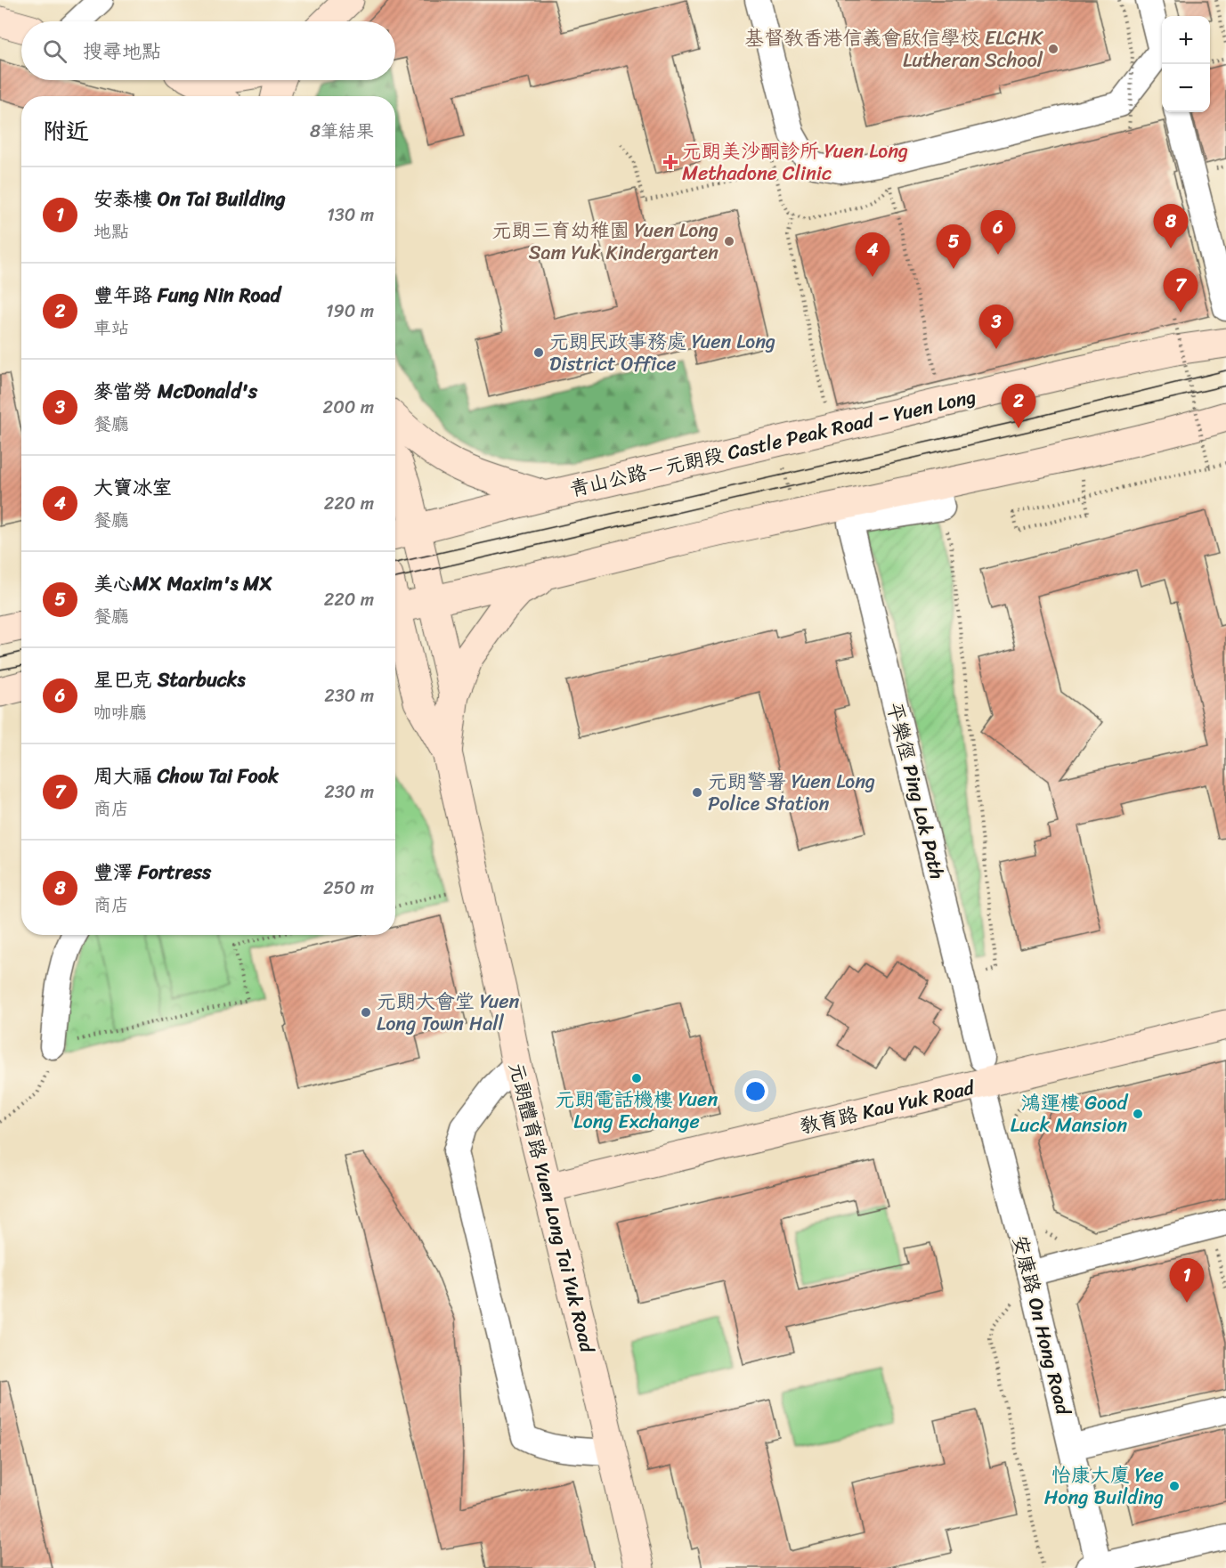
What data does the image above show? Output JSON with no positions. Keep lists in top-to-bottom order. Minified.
{"streets":{"main road":["青山公路－元朗段 Castle Peak Road – Yuen Long","教育路 Kau Yuk Road","元朗體育路 Yuen Long Tai Yuk Road"],"street":["平樂徑 Ping Lok Path","安康路 On Hong Road"]},"crossings":[["青山公路－元朗段 Castle Peak Road – Yuen Long","元朗體育路 Yuen Long Tai Yuk Road"],["平樂徑 Ping Lok Path","教育路 Kau Yuk Road"],["平樂徑 Ping Lok Path","安康路 On Hong Road"],["教育路 Kau Yuk Road","元朗體育路 Yuen Long Tai Yuk Road"],["教育路 Kau Yuk Road","安康路 On Hong Road"]],"places":{"other":["基督教香港信義會啟信學校 ELCHK Lutheran School","元朗三育幼稚園 Yuen Long Sam Yuk Kindergarten","元朗民政事務處 Yuen Long District Office","元朗警署 Yuen Long Police Station","元朗大會堂 Yuen Long Town Hall","元朗電話機樓 Yuen Long Exchange","鴻運樓 Good Luck Mansion","怡康大廈 Yee Hong Building"],"health":["元朗美沙酮診所 Yuen Long Methadone Clinic"]},"page":{"map_buttons":["+","−"],"search":"搜尋地點","heading":["附近","8筆結果"],"list":[{"mark":"1","name":"安泰樓 On Tai Building","note":"地點","value":"130 m"},{"mark":"2","name":"豐年路 Fung Nin Road","note":"車站","value":"190 m"},{"mark":"3","name":"麥當勞 McDonald's","note":"餐廳","value":"200 m"},{"mark":"4","name":"大寶冰室","note":"餐廳","value":"220 m"},{"mark":"5","name":"美心MX Maxim's MX","note":"餐廳","value":"220 m"},{"mark":"6","name":"星巴克 Starbucks","note":"咖啡廳","value":"230 m"},{"mark":"7","name":"周大福 Chow Tai Fook","note":"商店","value":"230 m"},{"mark":"8","name":"豐澤 Fortress","note":"商店","value":"250 m"}],"pins":["8","6","5","4","7","3","2","1"]}}
